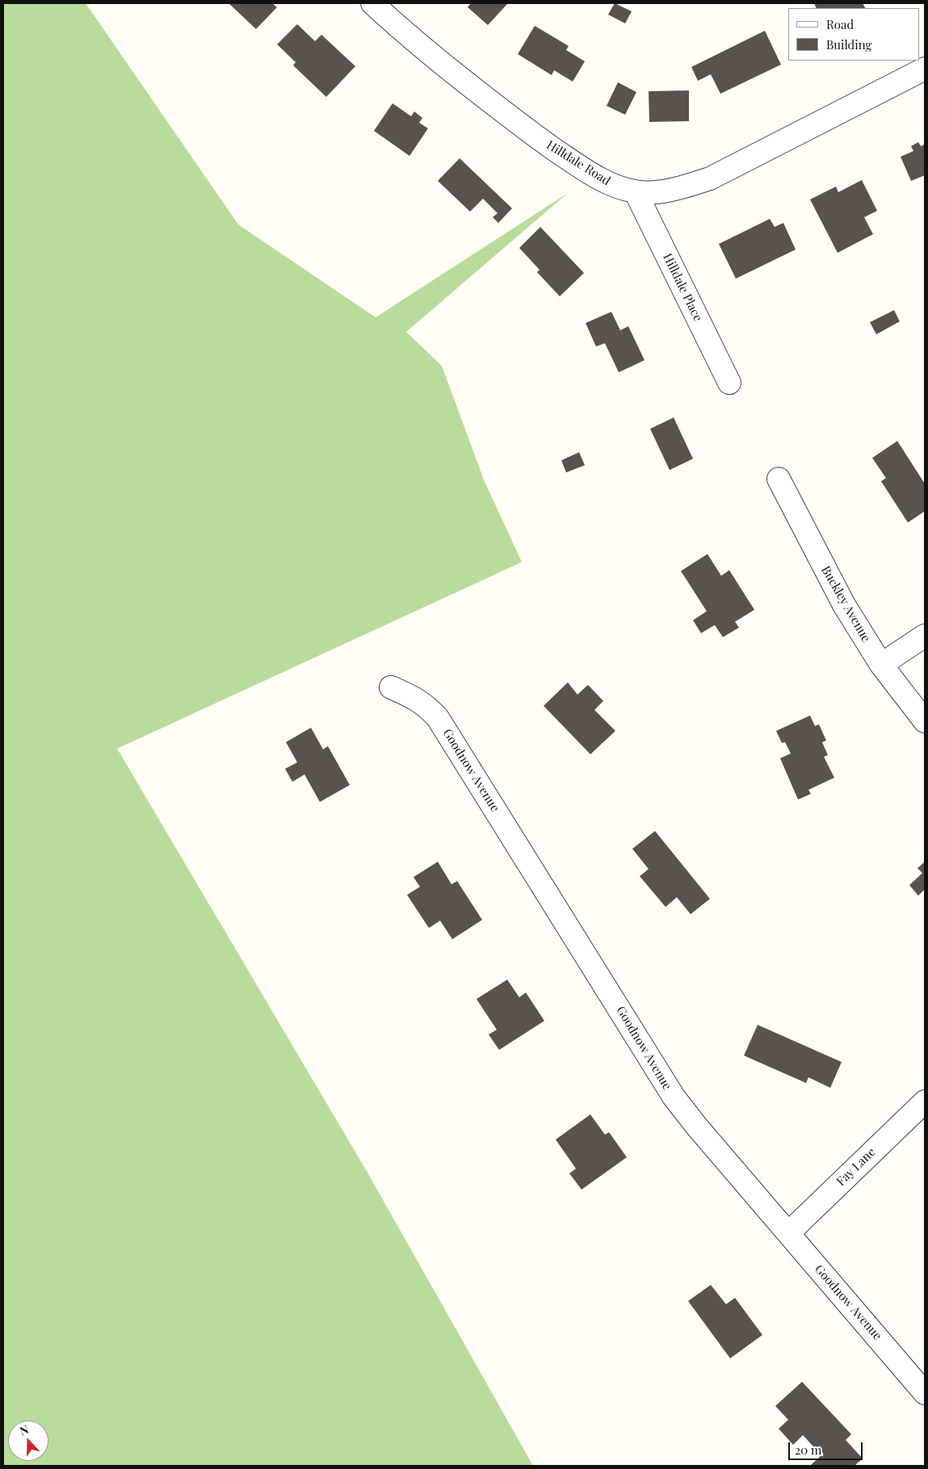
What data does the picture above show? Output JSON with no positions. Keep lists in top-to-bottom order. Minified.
{"streets":{"street":["Hilldale Road","Hilldale Place","Buckley Avenue","Goodnow Avenue","Fay Lane"]},"crossings":[["Hilldale Road","Hilldale Place"],["Goodnow Avenue","Fay Lane"]],"legend":["Road","Building"],"scale_bar":"20 m","north":"top"}
